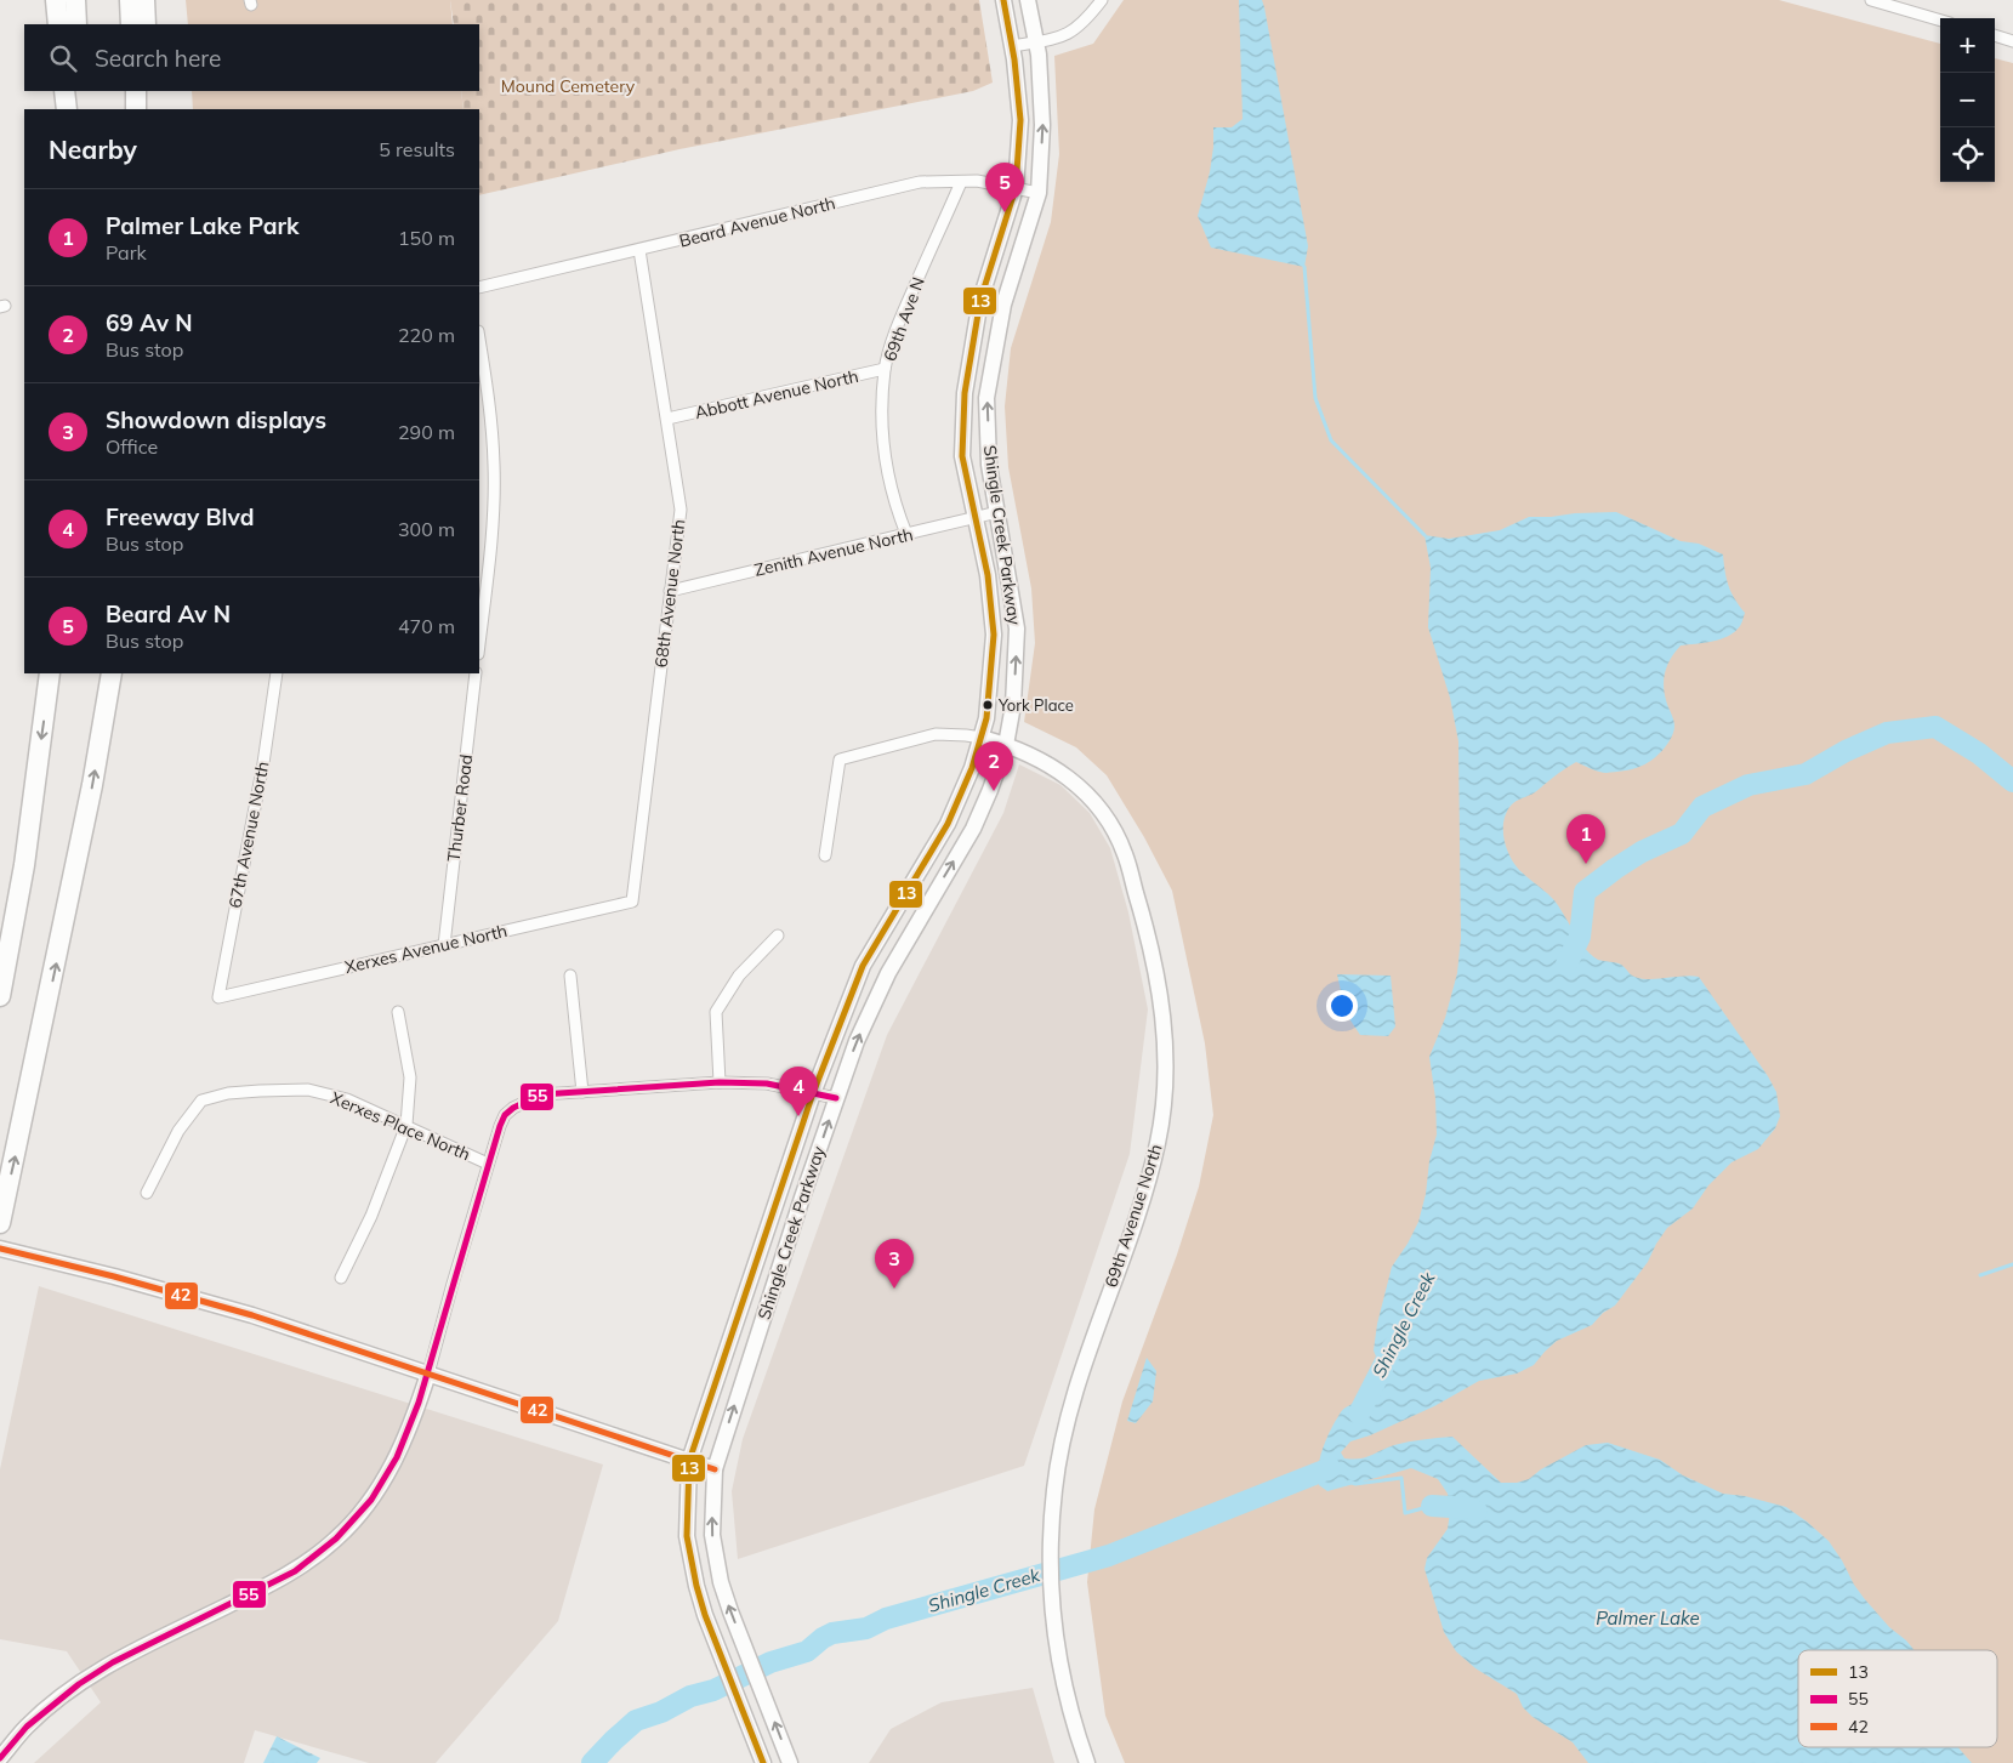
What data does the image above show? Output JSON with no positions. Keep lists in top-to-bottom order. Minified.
{"streets":{"street":["Beard Avenue North","69th Ave N","Abbott Avenue North","Shingle Creek Parkway","Zenith Avenue North","68th Avenue North","Thurber Road","67th Avenue North","Xerxes Avenue North","Xerxes Place North","69th Avenue North"]},"crossings":[["Beard Avenue North","69th Ave N"],["Beard Avenue North","Shingle Creek Parkway"],["Beard Avenue North","68th Avenue North"],["69th Ave N","Abbott Avenue North"],["69th Ave N","Zenith Avenue North"],["Abbott Avenue North","68th Avenue North"],["Shingle Creek Parkway","Zenith Avenue North"],["Shingle Creek Parkway","69th Avenue North"],["Zenith Avenue North","68th Avenue North"],["68th Avenue North","Xerxes Avenue North"],["Thurber Road","Xerxes Avenue North"],["67th Avenue North","Xerxes Avenue North"]],"water":["Shingle Creek","Palmer Lake"],"parks":["Mound Cemetery"],"places":["York Place"],"lines":["transit line 13","transit line 55","transit line 42"],"legend":["13","55","42"],"page":{"map_buttons":["+","−"],"search":"Search here","heading":["Nearby","5 results"],"pins":["5","2","1","4","3"],"list":[{"mark":"1","name":"Palmer Lake Park","note":"Park","value":"150 m"},{"mark":"2","name":"69 Av N","note":"Bus stop","value":"220 m"},{"mark":"3","name":"Showdown displays","note":"Office","value":"290 m"},{"mark":"4","name":"Freeway Blvd","note":"Bus stop","value":"300 m"},{"mark":"5","name":"Beard Av N","note":"Bus stop","value":"470 m"}]}}
